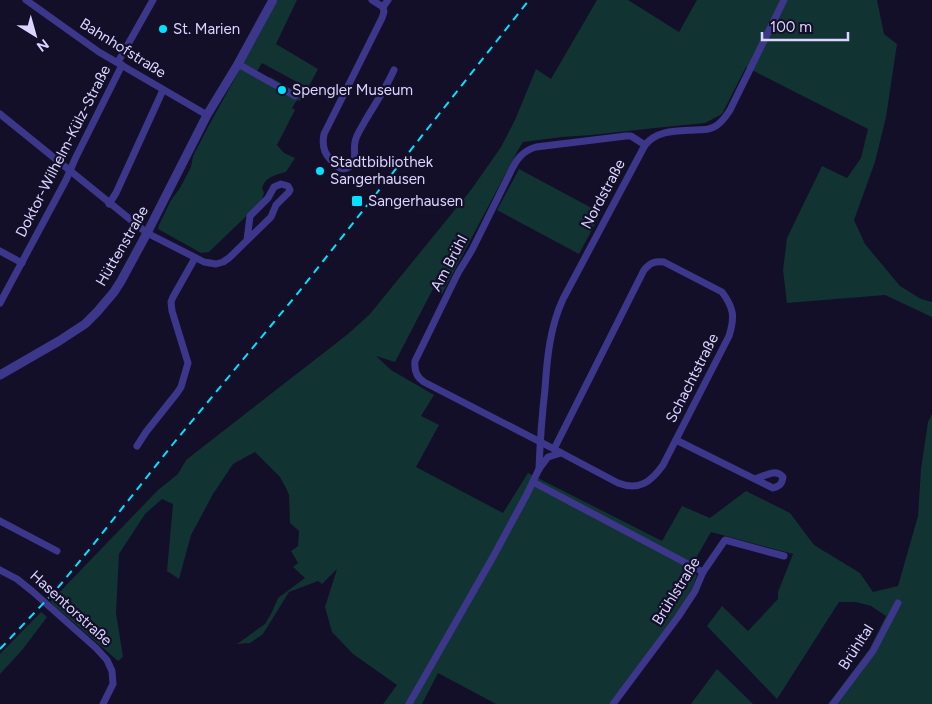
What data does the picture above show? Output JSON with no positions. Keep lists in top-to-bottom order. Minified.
{"streets":{"street":["Bahnhofstraße","Doktor-Wilhelm-Külz-Straße","Nordstraße","Hüttenstraße","Am Brühl","Schachtstraße","Brühlstraße","Hasentorstraße","Brühltal"]},"crossings":[["Bahnhofstraße","Doktor-Wilhelm-Külz-Straße"],["Bahnhofstraße","Hüttenstraße"],["Nordstraße","Am Brühl"],["Nordstraße","Schachtstraße"],["Am Brühl","Schachtstraße"]],"places":{"other":["St. Marien","Spengler Museum","Stadtbibliothek Sangerhausen"],"transit":["Sangerhausen"]},"scale_bar":"100 m","north":"bottom right"}
